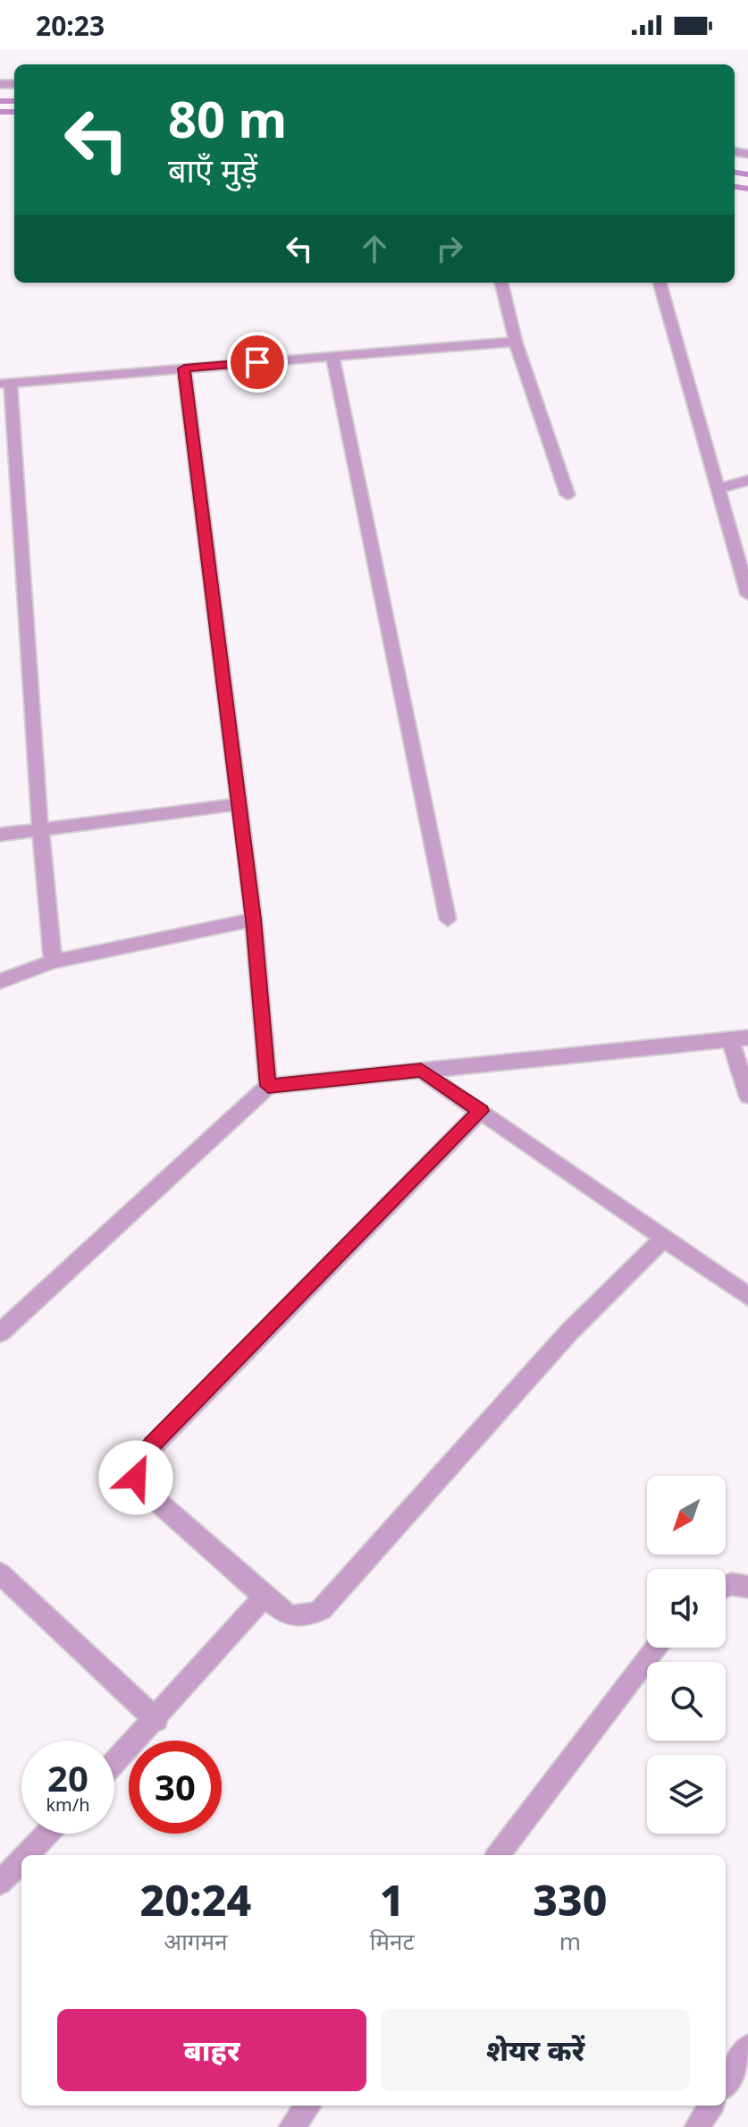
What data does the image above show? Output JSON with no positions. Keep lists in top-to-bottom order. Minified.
{"north":"bottom left","page":{"status":"20:23","turn":["80 m","बाएँ मुड़ें"],"speed":"20 km/h","limit":"30","eta":["20:24","आगमन","1","मिनट","330","m"],"buttons":["बाहर","शेयर करें"]}}
